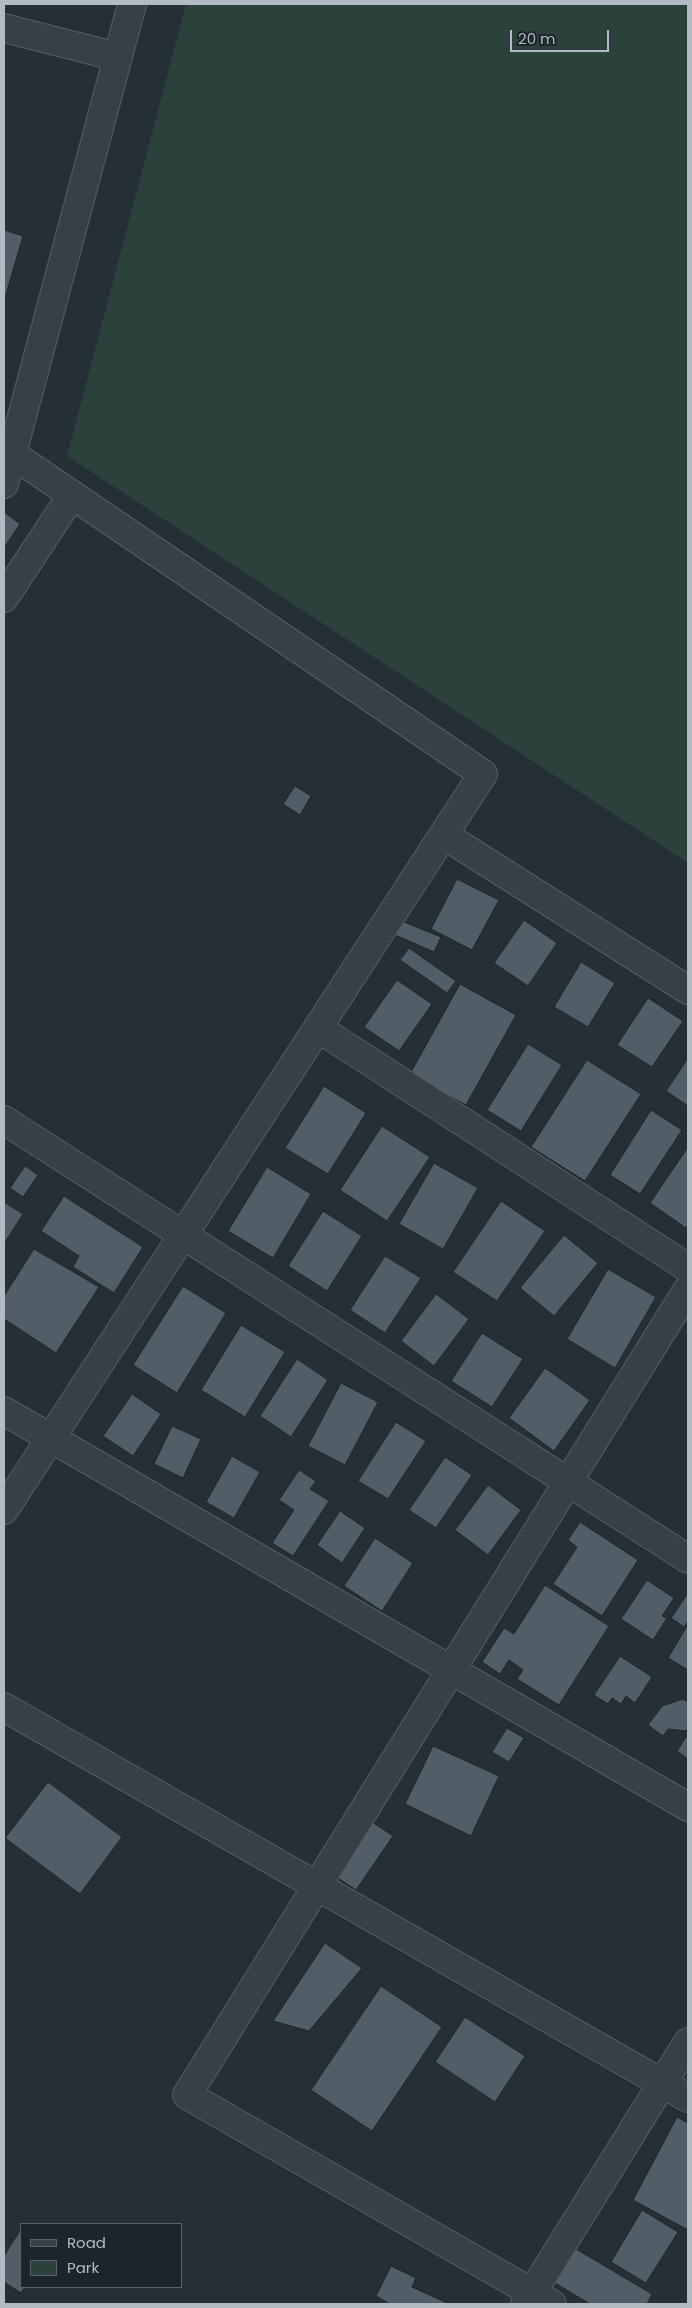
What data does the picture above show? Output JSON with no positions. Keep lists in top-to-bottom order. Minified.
{"legend":["Road","Park"],"scale_bar":"20 m"}
